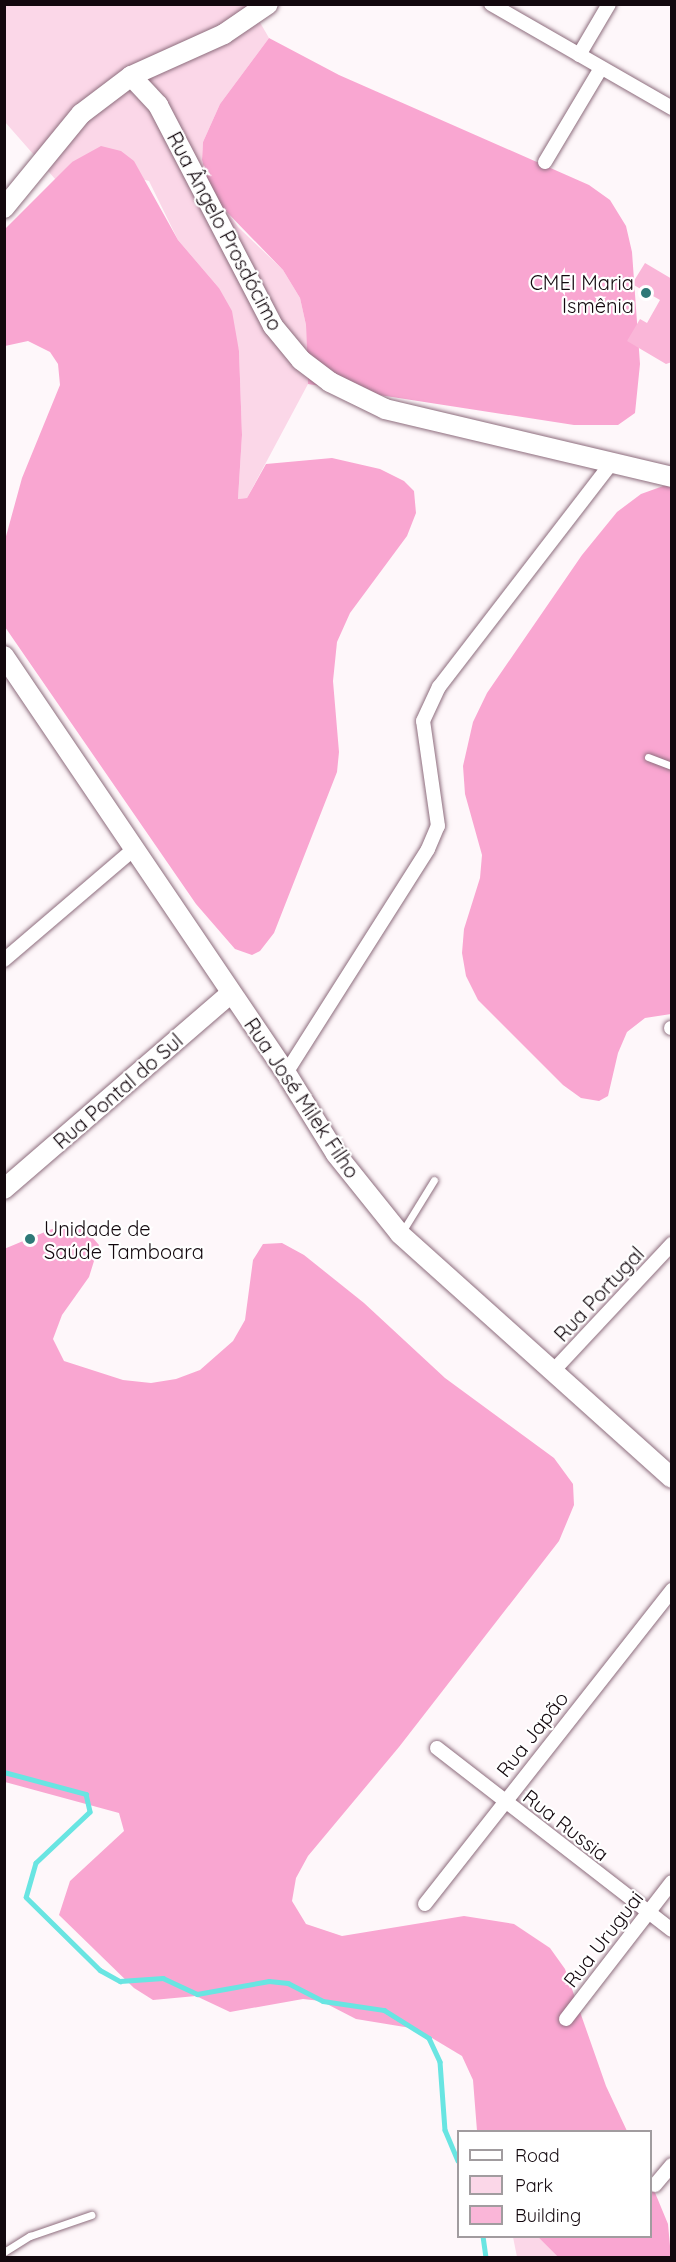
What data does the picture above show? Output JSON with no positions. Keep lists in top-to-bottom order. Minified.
{"streets":{"main road":["Rua Ângelo Prosdócimo","Rua Pontal do Sul","Rua José Milek Filho"],"street":["Rua Portugal","Rua Japão","Rua Russia","Rua Uruguai"]},"crossings":[["Rua Pontal do Sul","Rua José Milek Filho"],["Rua José Milek Filho","Rua Portugal"],["Rua Japão","Rua Russia"],["Rua Russia","Rua Uruguai"]],"places":["CMEI Maria Ismênia","Unidade de Saúde Tamboara"],"legend":["Road","Park","Building"]}
